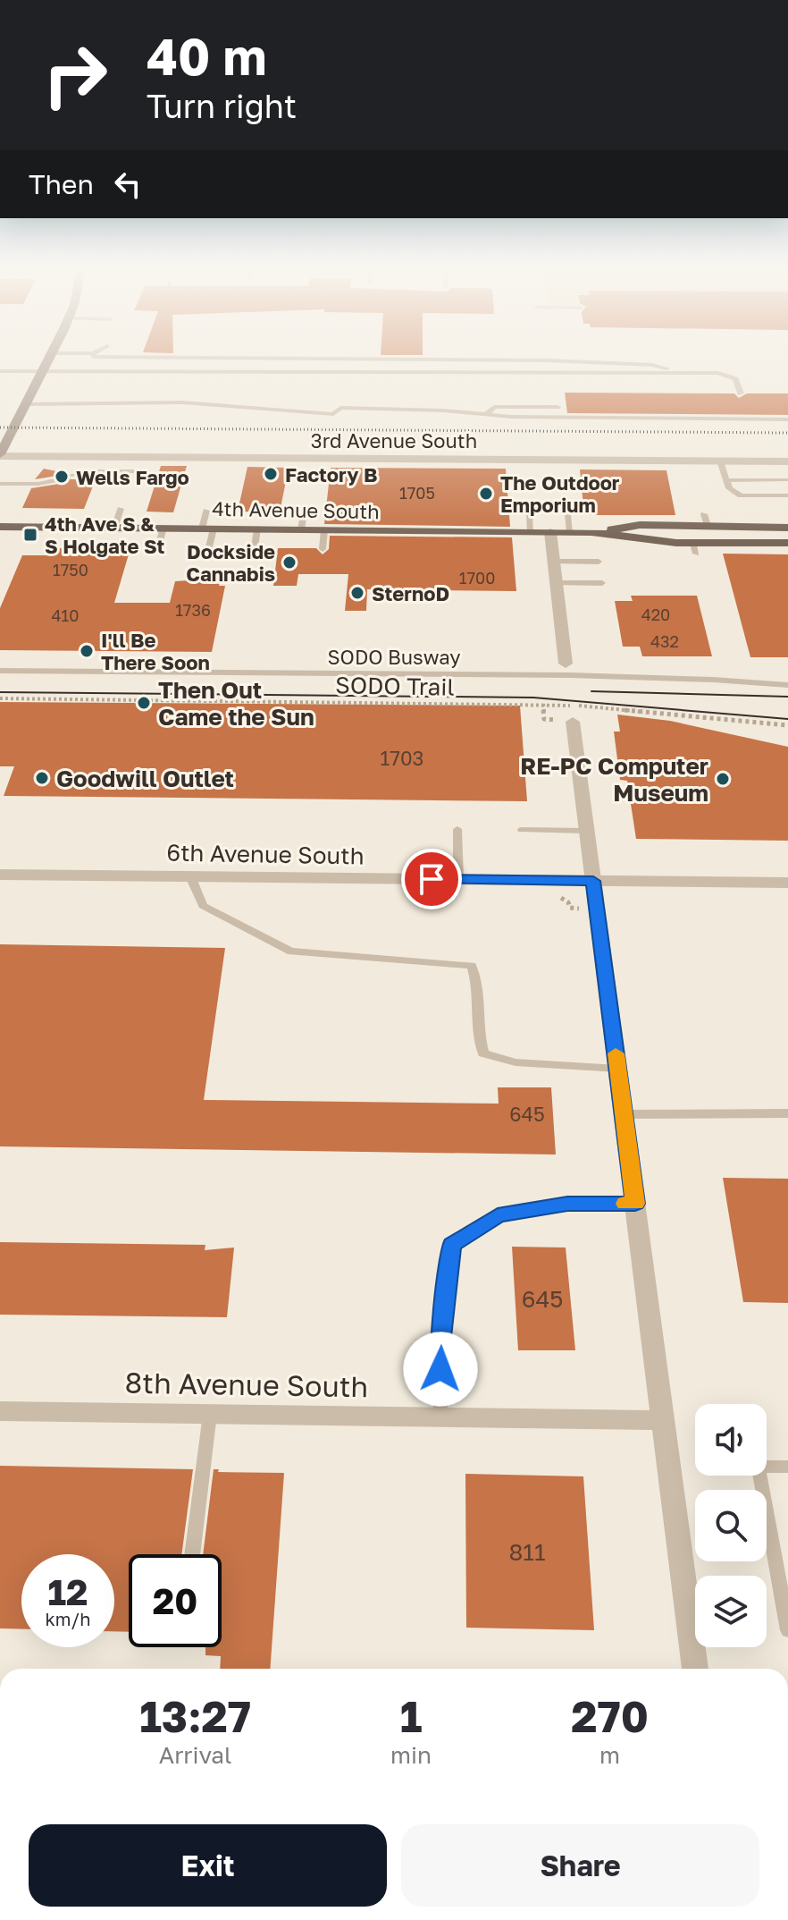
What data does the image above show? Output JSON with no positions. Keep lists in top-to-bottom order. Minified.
{"streets":{"main road":["4th Avenue South"],"street":["3rd Avenue South","6th Avenue South","8th Avenue South"],"lane":["SODO Busway"],"path":["SODO Trail"]},"places":{"other":["Factory B","Wells Fargo","The Outdoor Emporium","Dockside Cannabis","SternoD","I'll Be There Soon","Then Out Came the Sun","Goodwill Outlet","RE-PC Computer Museum"],"transit":["4th Ave S & S Holgate St"]},"house_numbers":["1705","1750","1700","1736","420","410","432","1703","645","645","811"],"page":{"turn":["40 m","Turn right"],"then":"Then","speed":"12 km/h","limit":"20","eta":["13:27","Arrival","1","min","270","m"],"buttons":["Exit","Share"]}}
